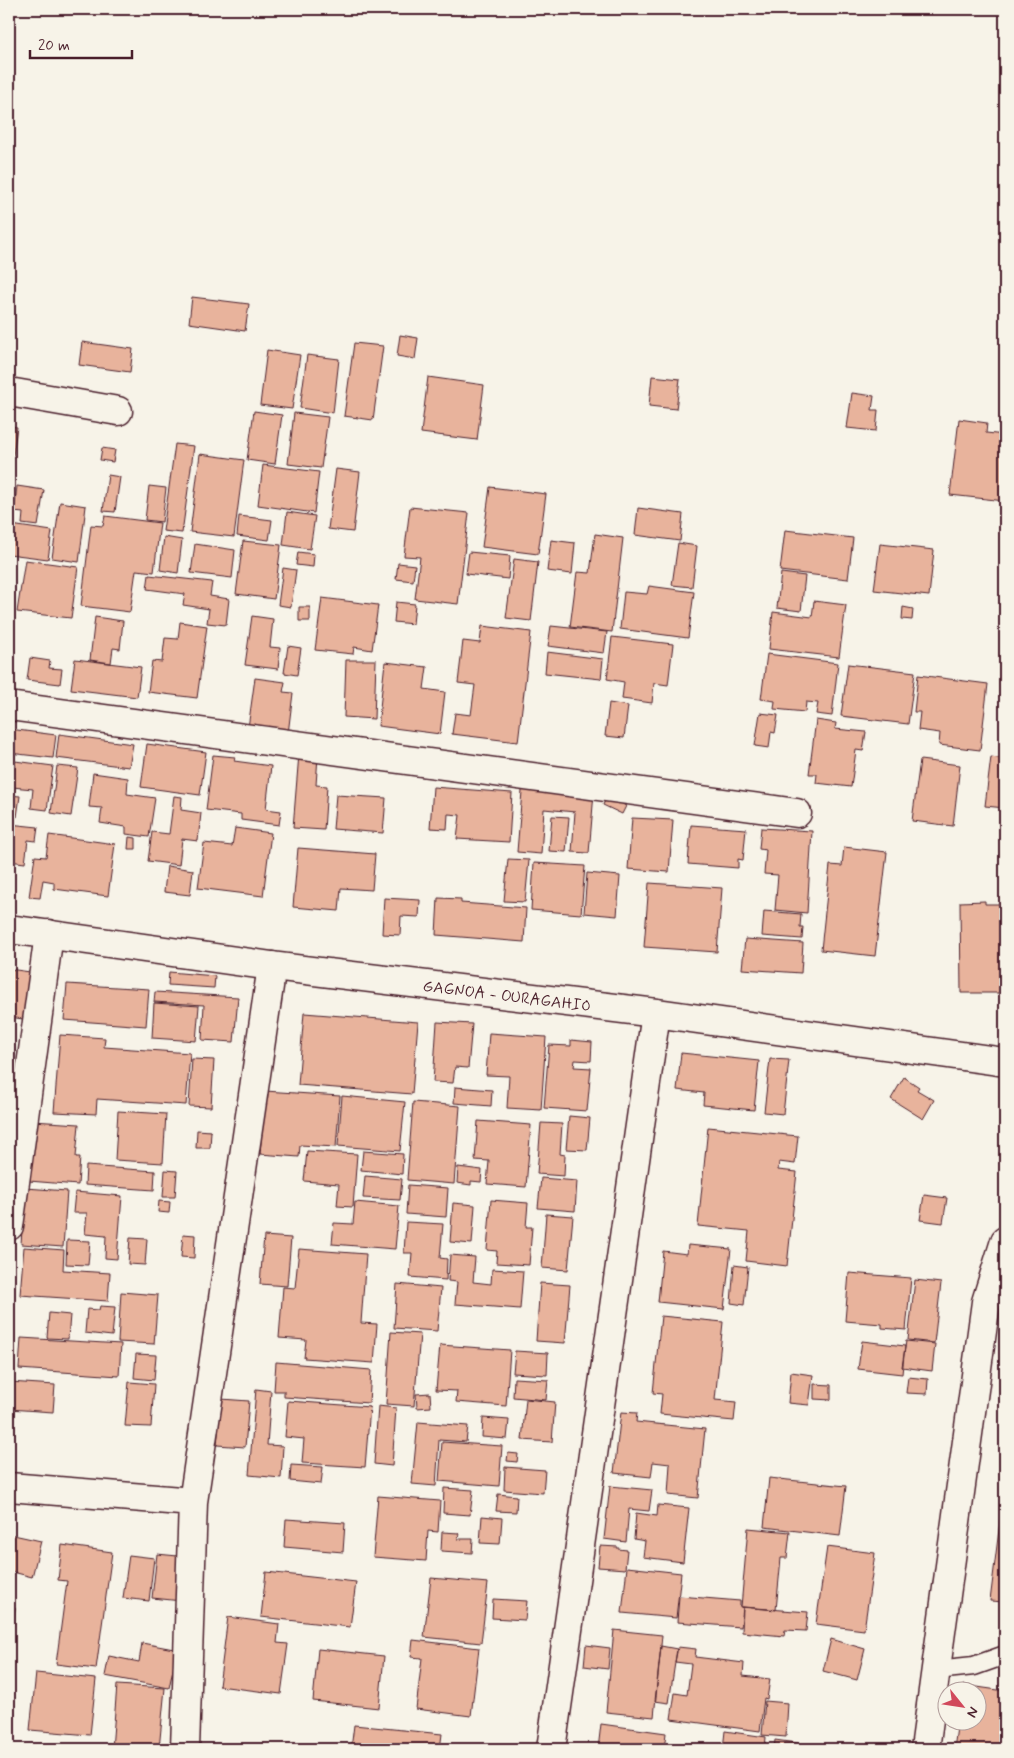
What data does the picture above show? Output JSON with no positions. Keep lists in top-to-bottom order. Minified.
{"streets":{"street":["GAGNOA - OURAGAHIO"]},"scale_bar":"20 m","north":"bottom right"}
